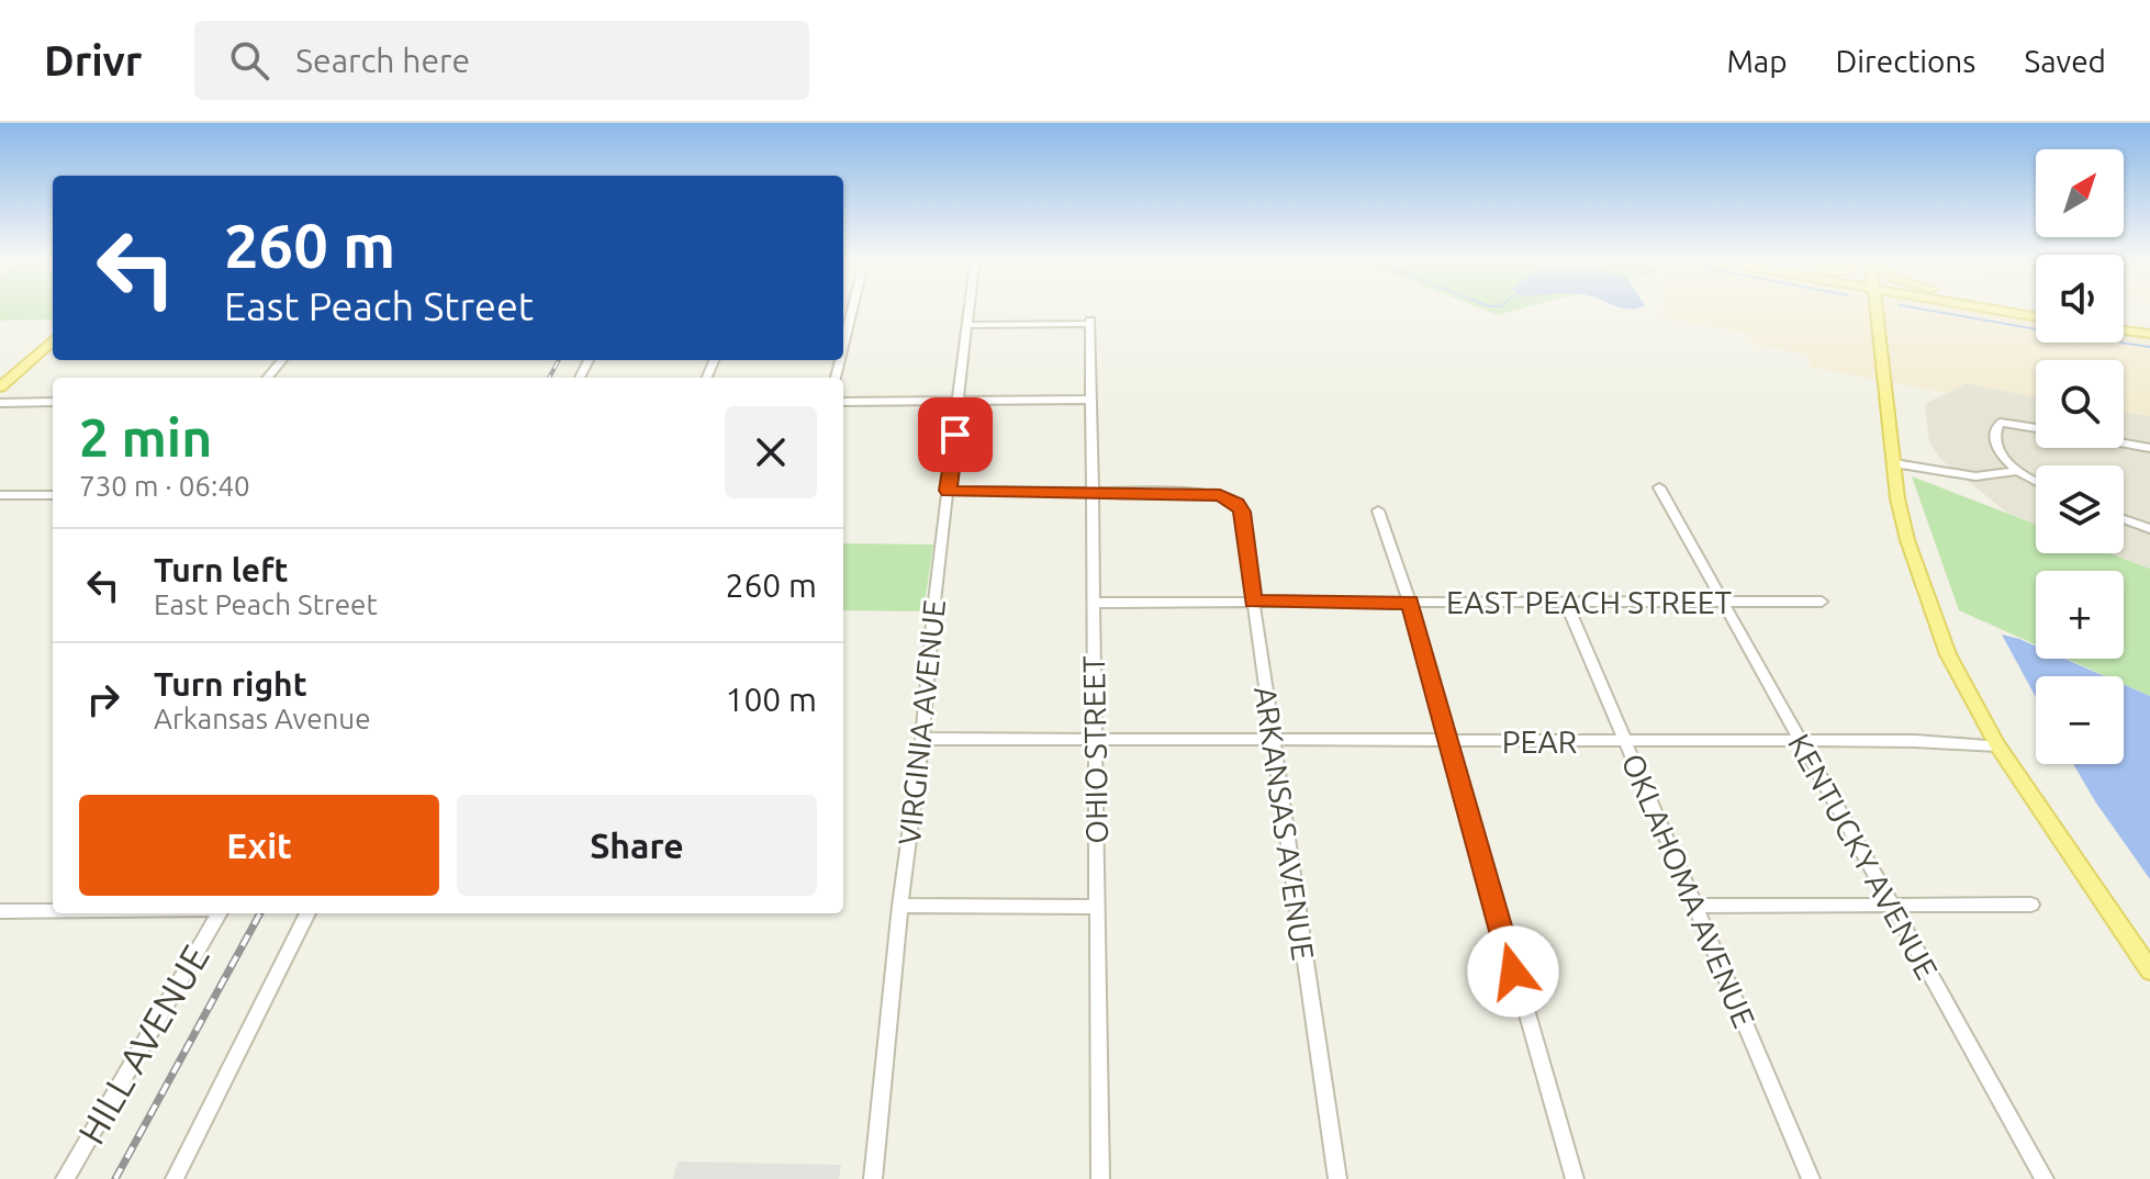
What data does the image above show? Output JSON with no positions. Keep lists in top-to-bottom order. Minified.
{"streets":{"street":["EAST PEACH STREET","VIRGINIA AVENUE","PEAR","OHIO STREET","ARKANSAS AVENUE","KENTUCKY AVENUE","OKLAHOMA AVENUE","HILL AVENUE"]},"crossings":[["EAST PEACH STREET","OHIO STREET"],["EAST PEACH STREET","ARKANSAS AVENUE"],["EAST PEACH STREET","KENTUCKY AVENUE"],["EAST PEACH STREET","OKLAHOMA AVENUE"],["VIRGINIA AVENUE","PEAR"],["VIRGINIA AVENUE","OHIO STREET"],["PEAR","OHIO STREET"],["PEAR","ARKANSAS AVENUE"],["PEAR","KENTUCKY AVENUE"],["PEAR","OKLAHOMA AVENUE"],["OHIO STREET","ARKANSAS AVENUE"]],"north":"top right","page":{"header":"Drivr","search":"Search here","nav":["Map","Directions","Saved"],"map_buttons":["+","−"],"turn":["260 m","East Peach Street"],"heading":["2 min","730 m · 06:40"],"list":[{"name":"Turn left","note":"East Peach Street","value":"260 m"},{"name":"Turn right","note":"Arkansas Avenue","value":"100 m"}],"buttons":["Exit","Share"]}}
